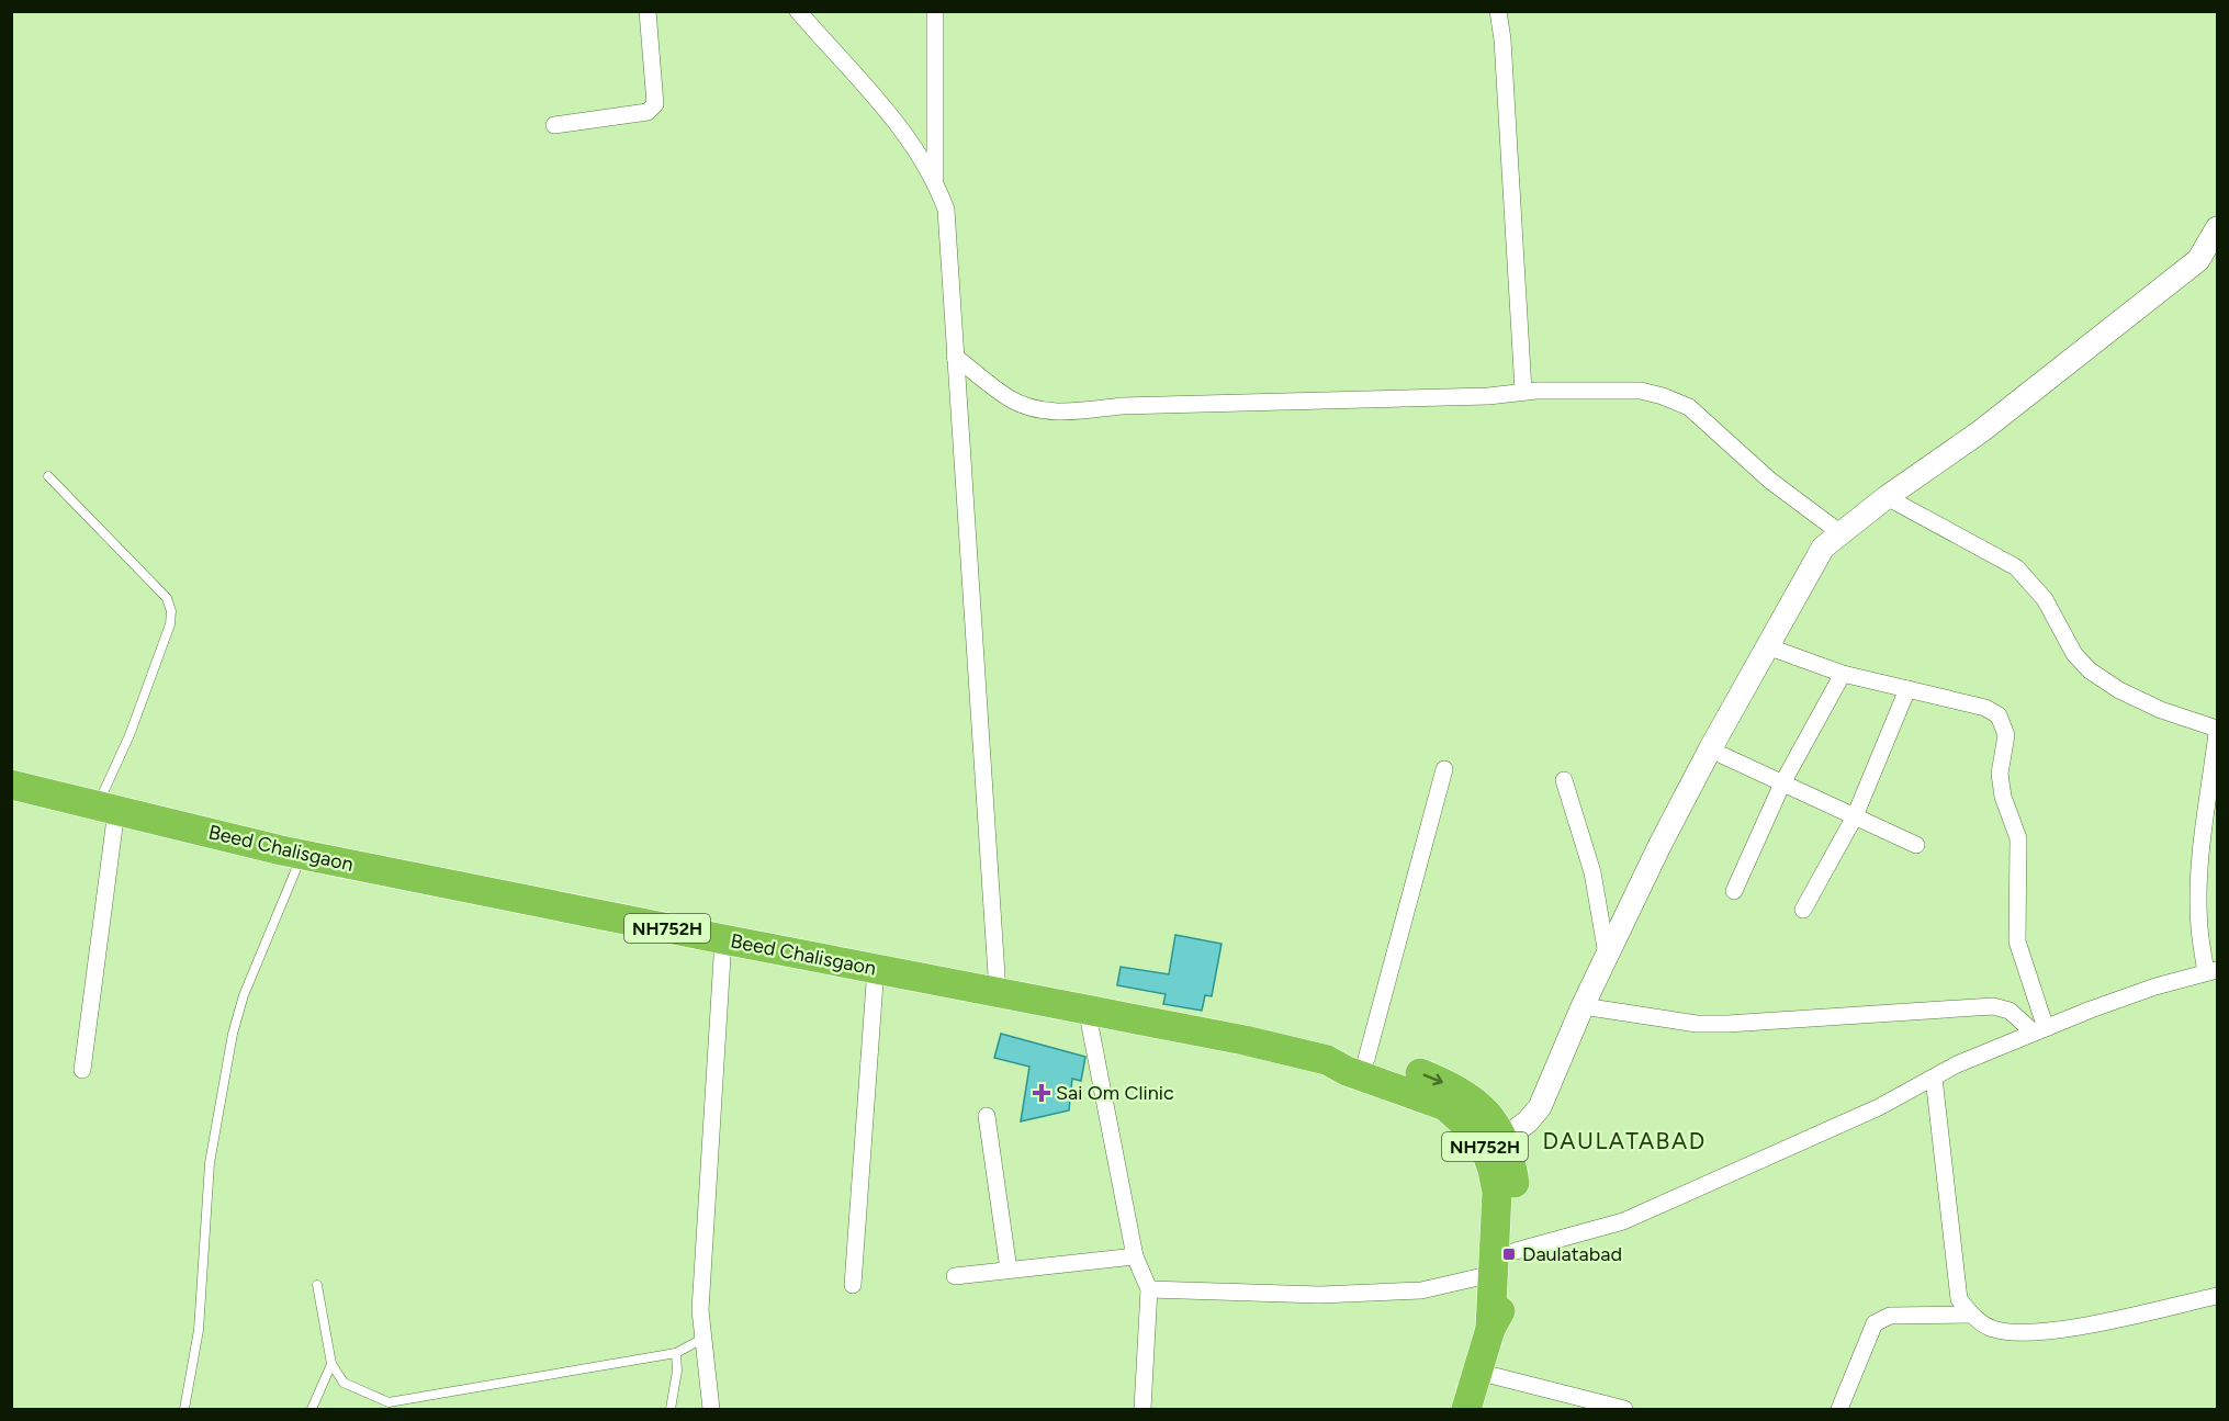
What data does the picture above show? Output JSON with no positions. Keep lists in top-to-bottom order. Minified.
{"streets":{"highway":["Beed Chalisgaon","NH752H"]},"districts":["DAULATABAD"],"places":{"health":["Sai Om Clinic"],"transit":["Daulatabad"]}}
